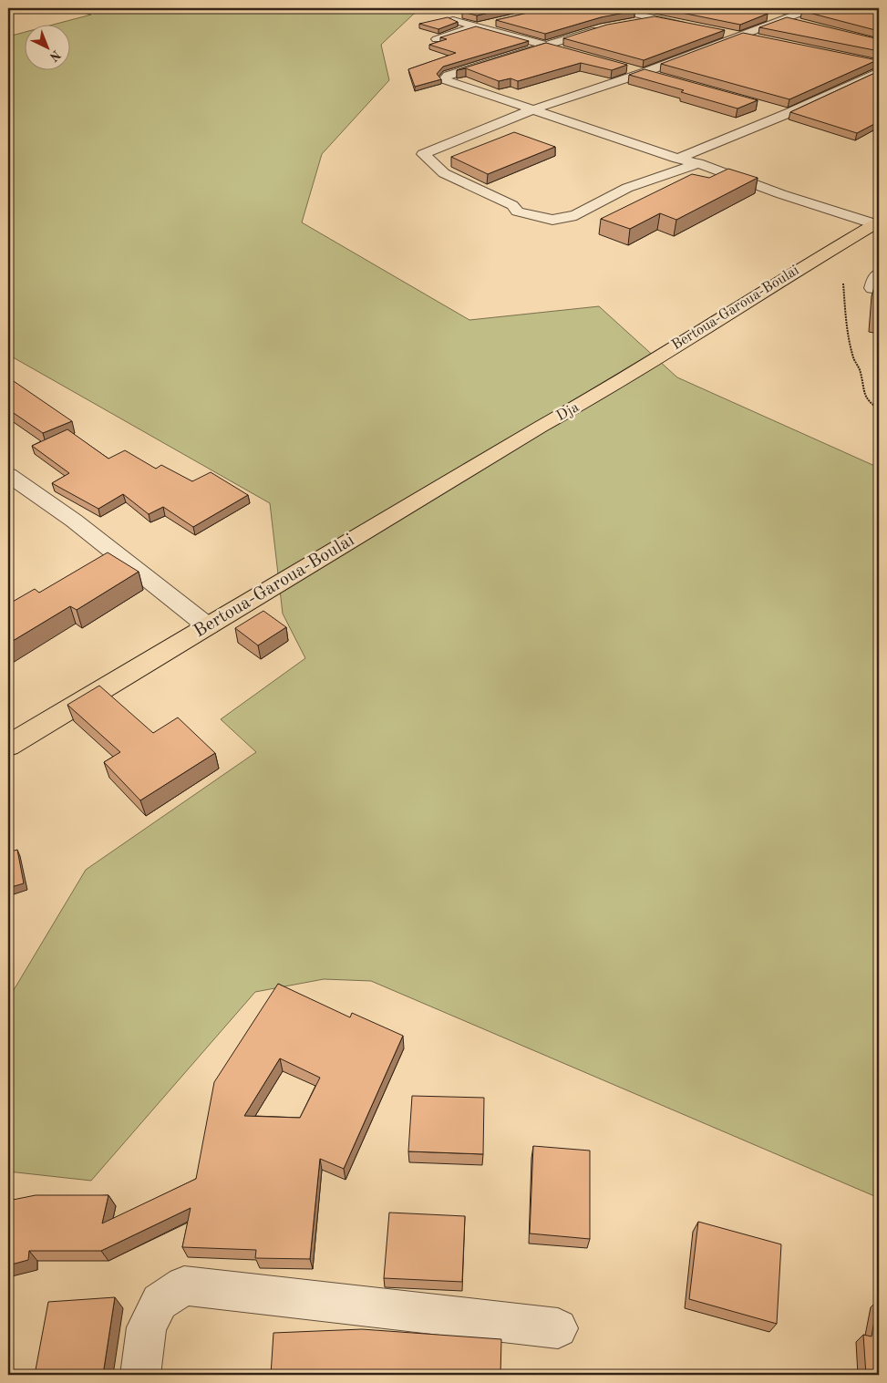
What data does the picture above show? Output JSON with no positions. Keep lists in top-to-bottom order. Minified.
{"streets":{"highway":["Bertoua-Garoua-Boulai","Dja"]},"crossings":[["Bertoua-Garoua-Boulai","Dja"]],"north":"bottom right"}
